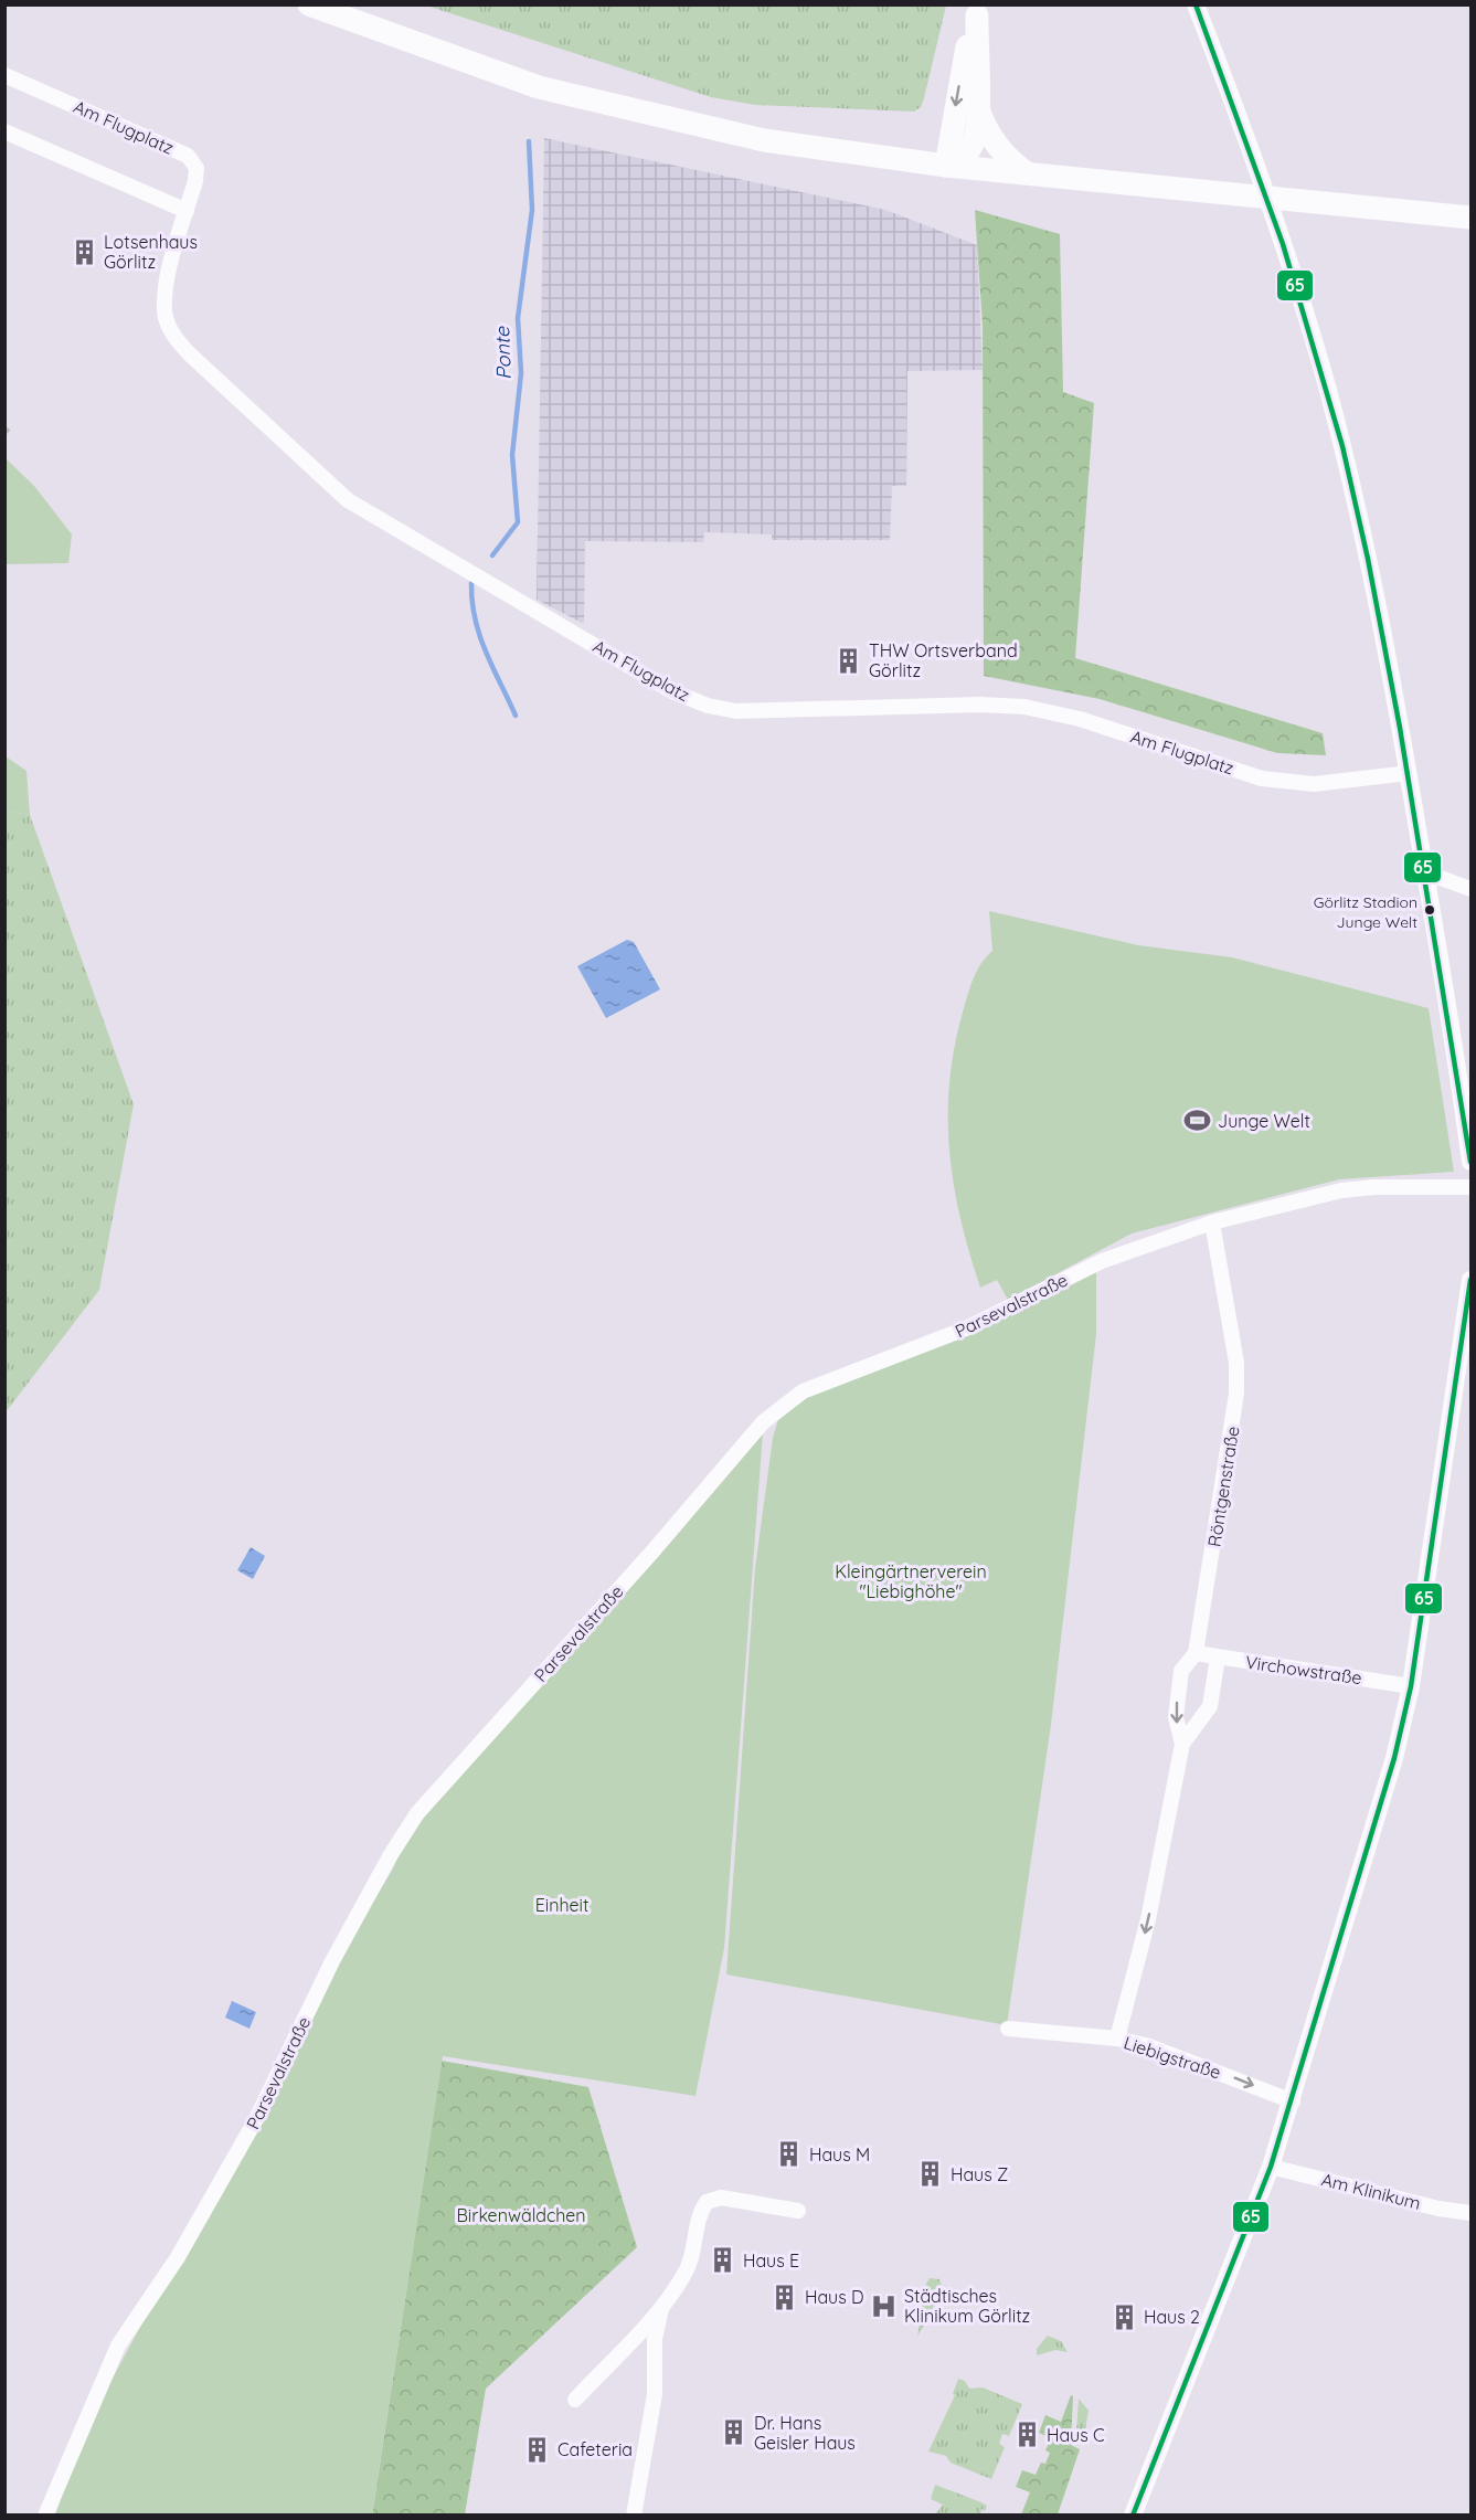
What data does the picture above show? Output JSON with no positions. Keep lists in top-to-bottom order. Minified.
{"streets":{"street":["Am Flugplatz","Parsevalstraße","Röntgenstraße","Virchowstraße","Liebigstraße","Am Klinikum"]},"crossings":[["Parsevalstraße","Röntgenstraße"],["Röntgenstraße","Virchowstraße"],["Röntgenstraße","Liebigstraße"]],"one_way":["Röntgenstraße","Liebigstraße"],"water":["Ponte"],"parks":["Kleingärtnerverein \"Liebighöhe\"","Einheit","Birkenwäldchen"],"places":{"building":["Lotsenhaus Görlitz","THW Ortsverband Görlitz","Haus M","Haus Z","Haus E","Haus D","Haus 2","Dr. Hans Geisler Haus","Haus C","Cafeteria"],"other":["Görlitz Stadion Junge Welt"],"sports":["Junge Welt"],"hospital":["Städtisches Klinikum Görlitz"]},"lines":["transit line 65"]}
